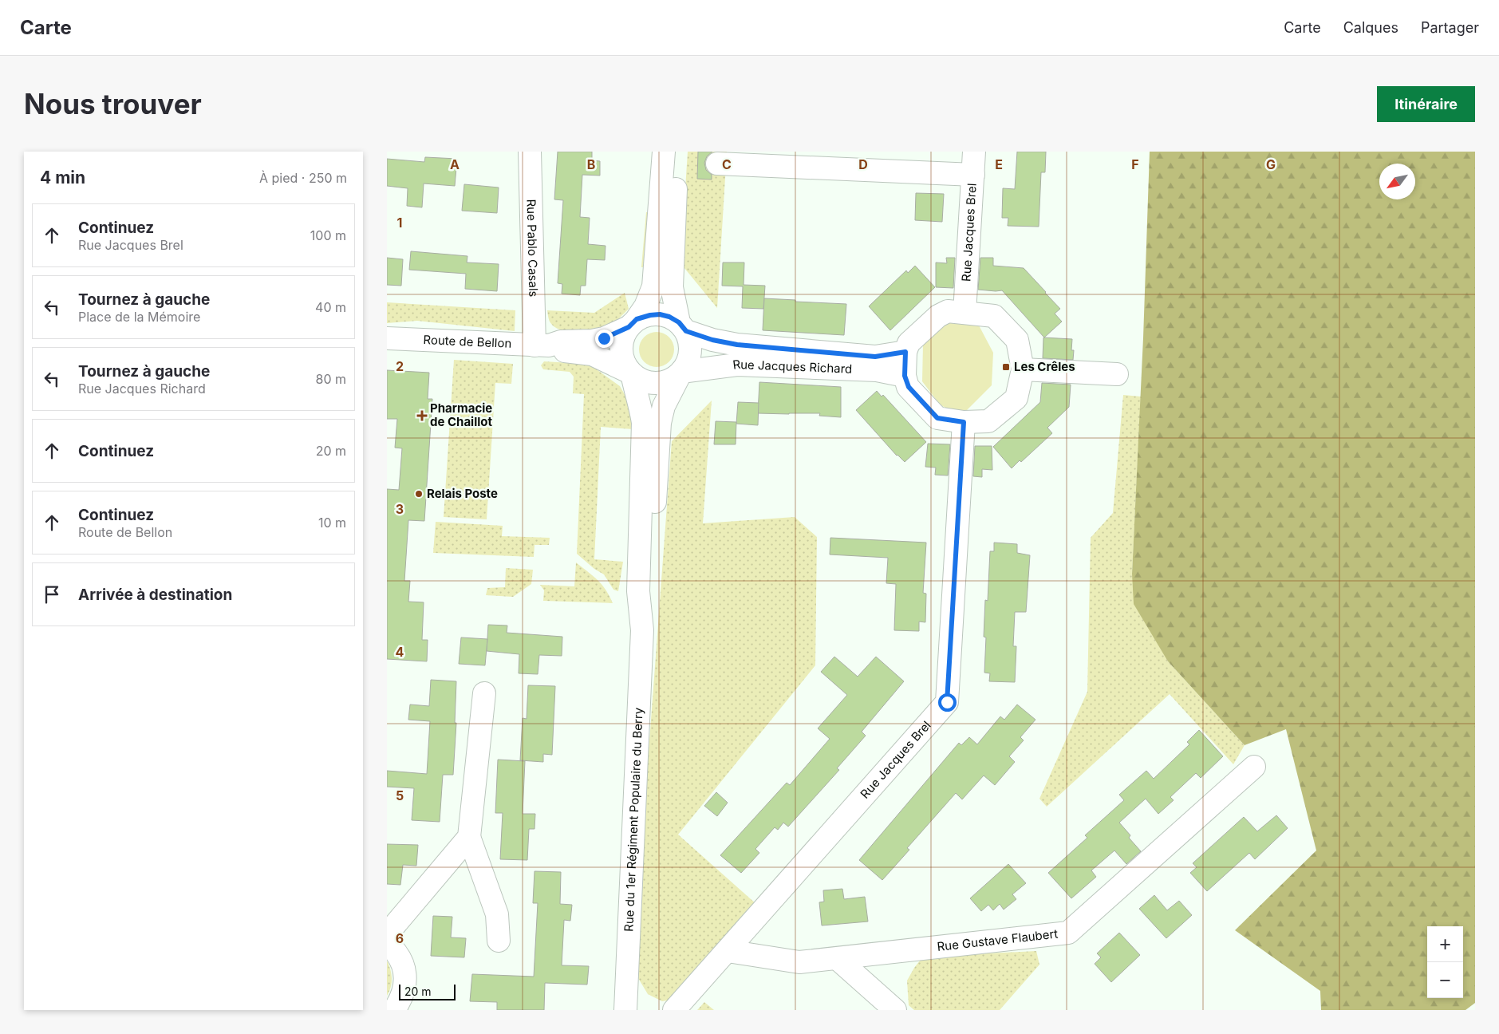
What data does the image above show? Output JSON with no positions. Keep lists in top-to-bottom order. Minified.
{"streets":{"street":["Rue Jacques Brel","Rue Pablo Casals","Route de Bellon","Rue Jacques Richard","Rue du 1er Régiment Populaire du Berry","Rue Gustave Flaubert"]},"crossings":[["Rue Jacques Brel","Rue Jacques Richard"],["Rue Jacques Brel","Rue Gustave Flaubert"],["Rue Pablo Casals","Route de Bellon"],["Route de Bellon","Rue Jacques Richard"],["Route de Bellon","Rue du 1er Régiment Populaire du Berry"],["Rue Jacques Richard","Rue du 1er Régiment Populaire du Berry"]],"places":{"transit":["Les Crêles"],"health":["Pharmacie de Chaillot"],"other":["Relais Poste"]},"scale_bar":"20 m","north":"bottom left","page":{"header":"Carte","nav":["Carte","Calques","Partager"],"buttons":"Itinéraire","title":"Nous trouver","heading":["4 min","À pied · 250 m"],"list":[["Continuez","Rue Jacques Brel","100 m"],["Tournez à gauche","Place de la Mémoire","40 m"],["Tournez à gauche","Rue Jacques Richard","80 m"],["Continuez","20 m"],["Continuez","Route de Bellon","10 m"],"Arrivée à destination"],"map_buttons":["+","−"],"scale":"20 m"},"grid":{"columns":["A","B","C","D","E","F","G"],"rows":["1","2","3","4","5","6"]}}
